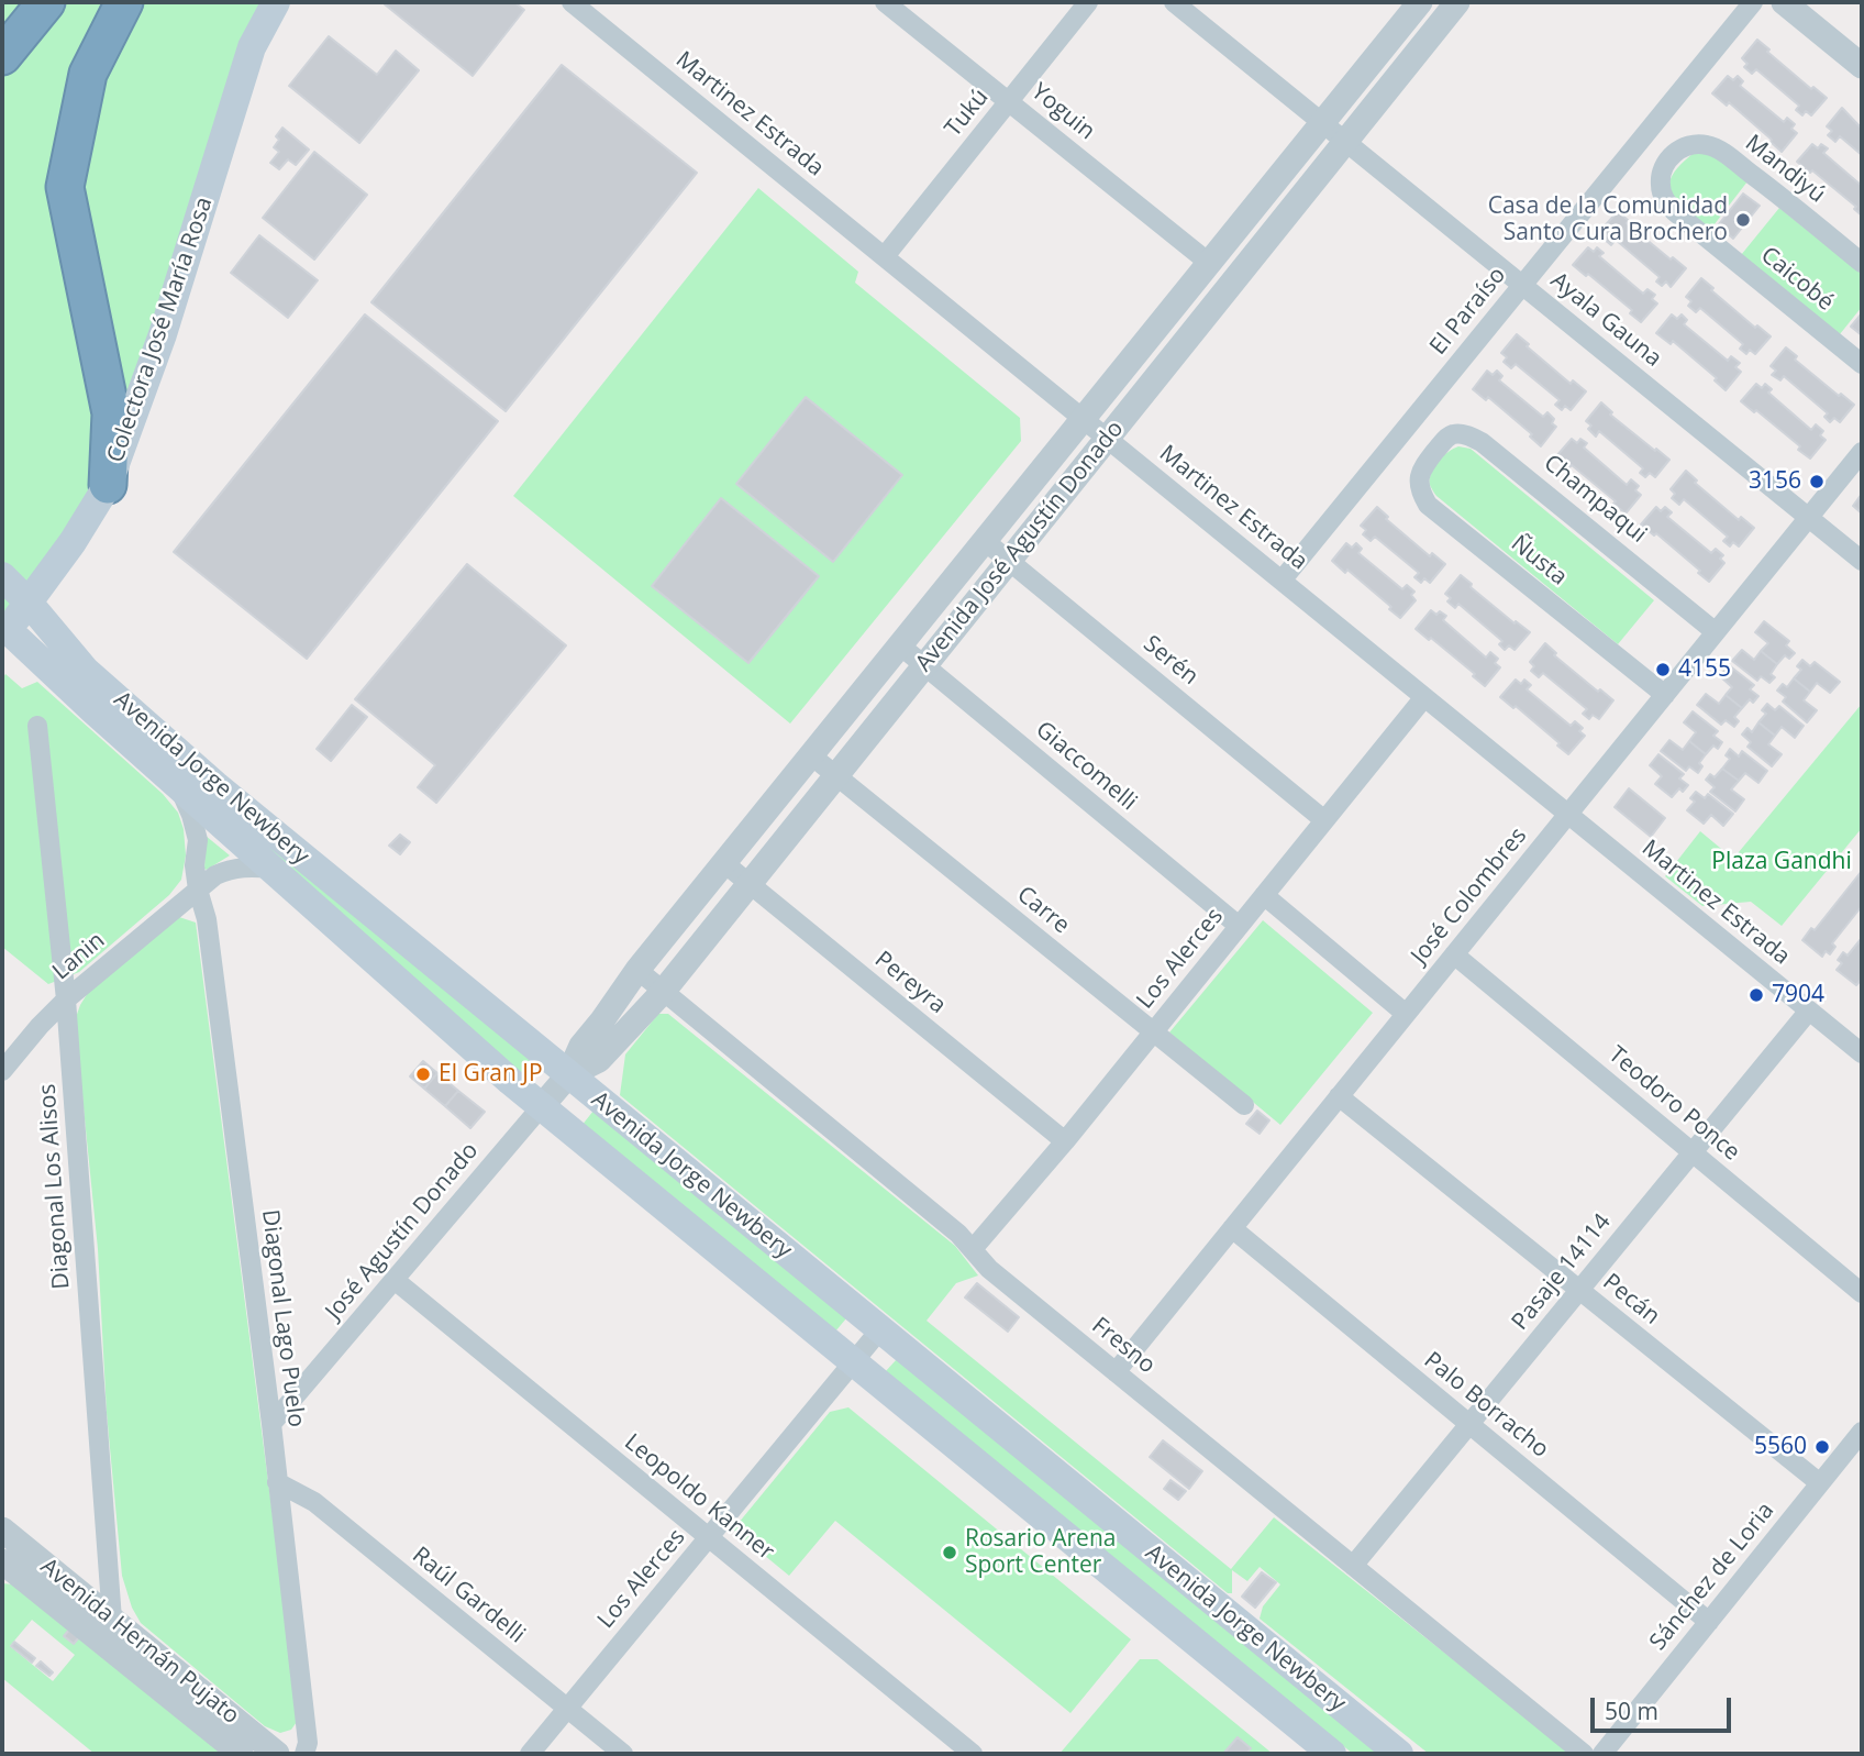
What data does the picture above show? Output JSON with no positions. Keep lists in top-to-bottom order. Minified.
{"streets":{"main road":["Colectora José María Rosa","Avenida Jorge Newbery"],"street":["Yoguin","Tukú","Martinez Estrada","Mandiyú","Caicobé","El Paraíso","Ayala Gauna","Champaqui","Avenida José Agustín Donado","Ñusta","Serén","Giaccomelli","José Colombres","Carre","Lanin","Los Alerces","Pereyra","Teodoro Ponce","Diagonal Los Alisos","José Agustín Donado","Pasaje 14114","Pecán","Diagonal Lago Puelo","Fresno","Palo Borracho","Leopoldo Kanner","Sánchez de Loria","Raúl Gardelli","Avenida Hernán Pujato"]},"crossings":[["Yoguin","Tukú"],["Yoguin","Avenida José Agustín Donado"],["Tukú","Martinez Estrada"],["Martinez Estrada","El Paraíso"],["Martinez Estrada","Avenida José Agustín Donado"],["Martinez Estrada","José Colombres"],["Martinez Estrada","Los Alerces"],["Martinez Estrada","Pasaje 14114"],["Mandiyú","Caicobé"],["El Paraíso","Ayala Gauna"],["Ayala Gauna","Avenida José Agustín Donado"],["Ayala Gauna","José Colombres"],["Colectora José María Rosa","Avenida Jorge Newbery"],["Champaqui","Ñusta"],["Champaqui","José Colombres"],["Avenida José Agustín Donado","Serén"],["Avenida José Agustín Donado","Giaccomelli"],["Avenida José Agustín Donado","Avenida Jorge Newbery"],["Avenida José Agustín Donado","Carre"],["Avenida José Agustín Donado","Pereyra"],["Avenida José Agustín Donado","José Agustín Donado"],["Avenida José Agustín Donado","Fresno"],["Ñusta","José Colombres"],["Serén","Los Alerces"],["Giaccomelli","Los Alerces"],["Avenida Jorge Newbery","Los Alerces"],["Avenida Jorge Newbery","José Agustín Donado"],["Avenida Jorge Newbery","Diagonal Lago Puelo"],["José Colombres","Teodoro Ponce"],["José Colombres","Pecán"],["José Colombres","Fresno"],["José Colombres","Palo Borracho"],["Carre","Los Alerces"],["Lanin","Diagonal Los Alisos"],["Lanin","Diagonal Lago Puelo"],["Los Alerces","Pereyra"],["Los Alerces","Fresno"],["Los Alerces","Leopoldo Kanner"],["Los Alerces","Raúl Gardelli"],["Teodoro Ponce","Pasaje 14114"],["Diagonal Los Alisos","Avenida Hernán Pujato"],["José Agustín Donado","Diagonal Lago Puelo"],["José Agustín Donado","Leopoldo Kanner"],["Pasaje 14114","Pecán"],["Pasaje 14114","Fresno"],["Pasaje 14114","Palo Borracho"],["Pecán","Sánchez de Loria"],["Diagonal Lago Puelo","Raúl Gardelli"],["Palo Borracho","Sánchez de Loria"]],"parks":["Plaza Gandhi"],"places":["Casa de la Comunidad Santo Cura Brochero","3156","4155","7904","El Gran JP","5560","Rosario Arena Sport Center"],"scale_bar":"50 m"}
